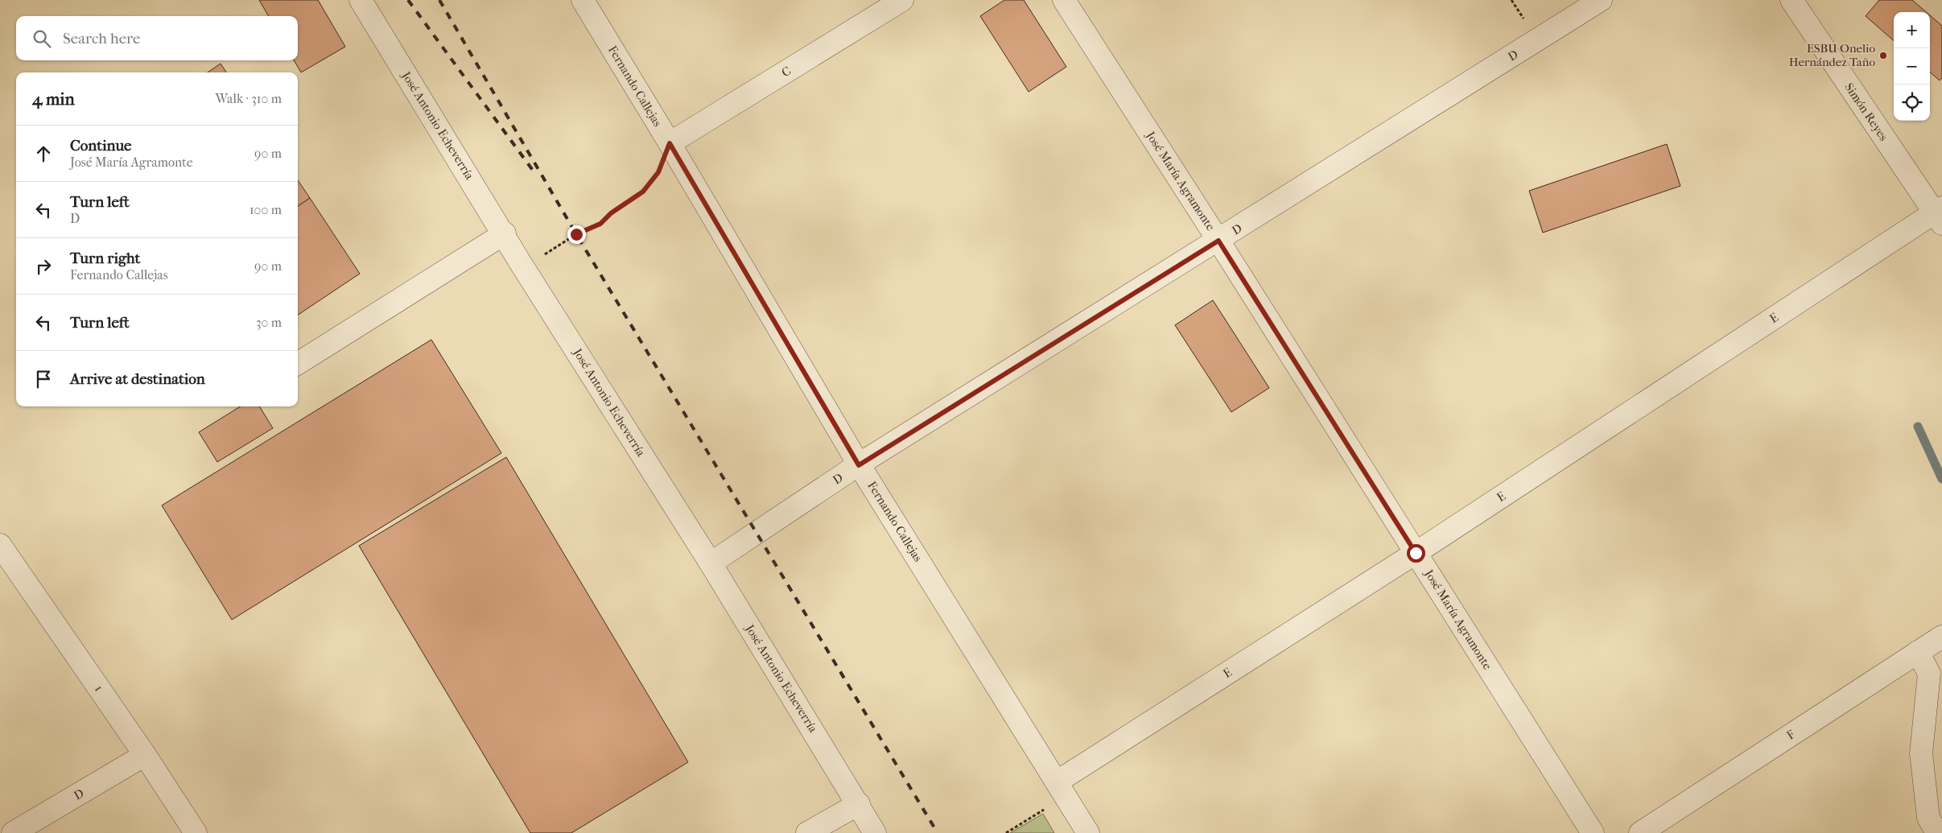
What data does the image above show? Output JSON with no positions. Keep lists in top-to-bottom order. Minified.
{"streets":{"street":["D","C","Fernando Callejas","Simón Reyes","José Antonio Echeverría","José María Agramonte","E","1","F"]},"crossings":[["D","Fernando Callejas"],["D","José Antonio Echeverría"],["D","José María Agramonte"],["D","1"],["C","Fernando Callejas"],["Fernando Callejas","E"],["Simón Reyes","E"],["José María Agramonte","E"]],"places":["ESBU Onelio Hernández Taño"],"page":{"map_buttons":["+","−"],"search":"Search here","heading":["4 min","Walk · 310 m"],"list":[["Continue","José María Agramonte","90 m"],["Turn left","D","100 m"],["Turn right","Fernando Callejas","90 m"],["Turn left","30 m"],"Arrive at destination"]}}
